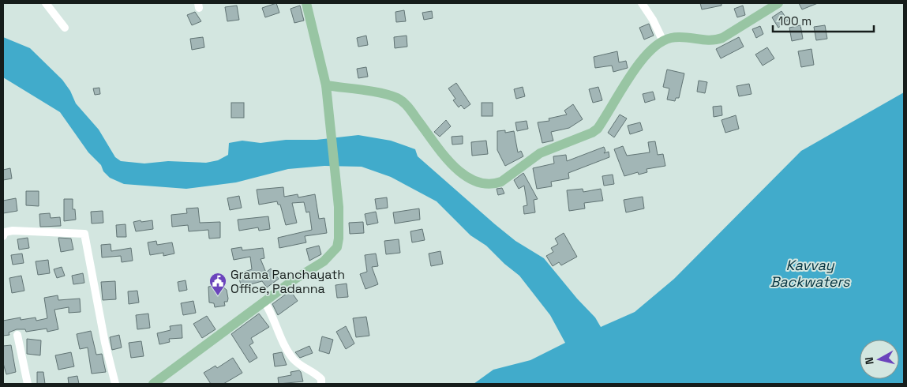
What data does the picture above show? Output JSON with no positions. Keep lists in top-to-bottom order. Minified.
{"water":["Kavvay Backwaters"],"places":{"public building":["Grama Panchayath Office, Padanna"]},"scale_bar":"100 m","north":"left"}
